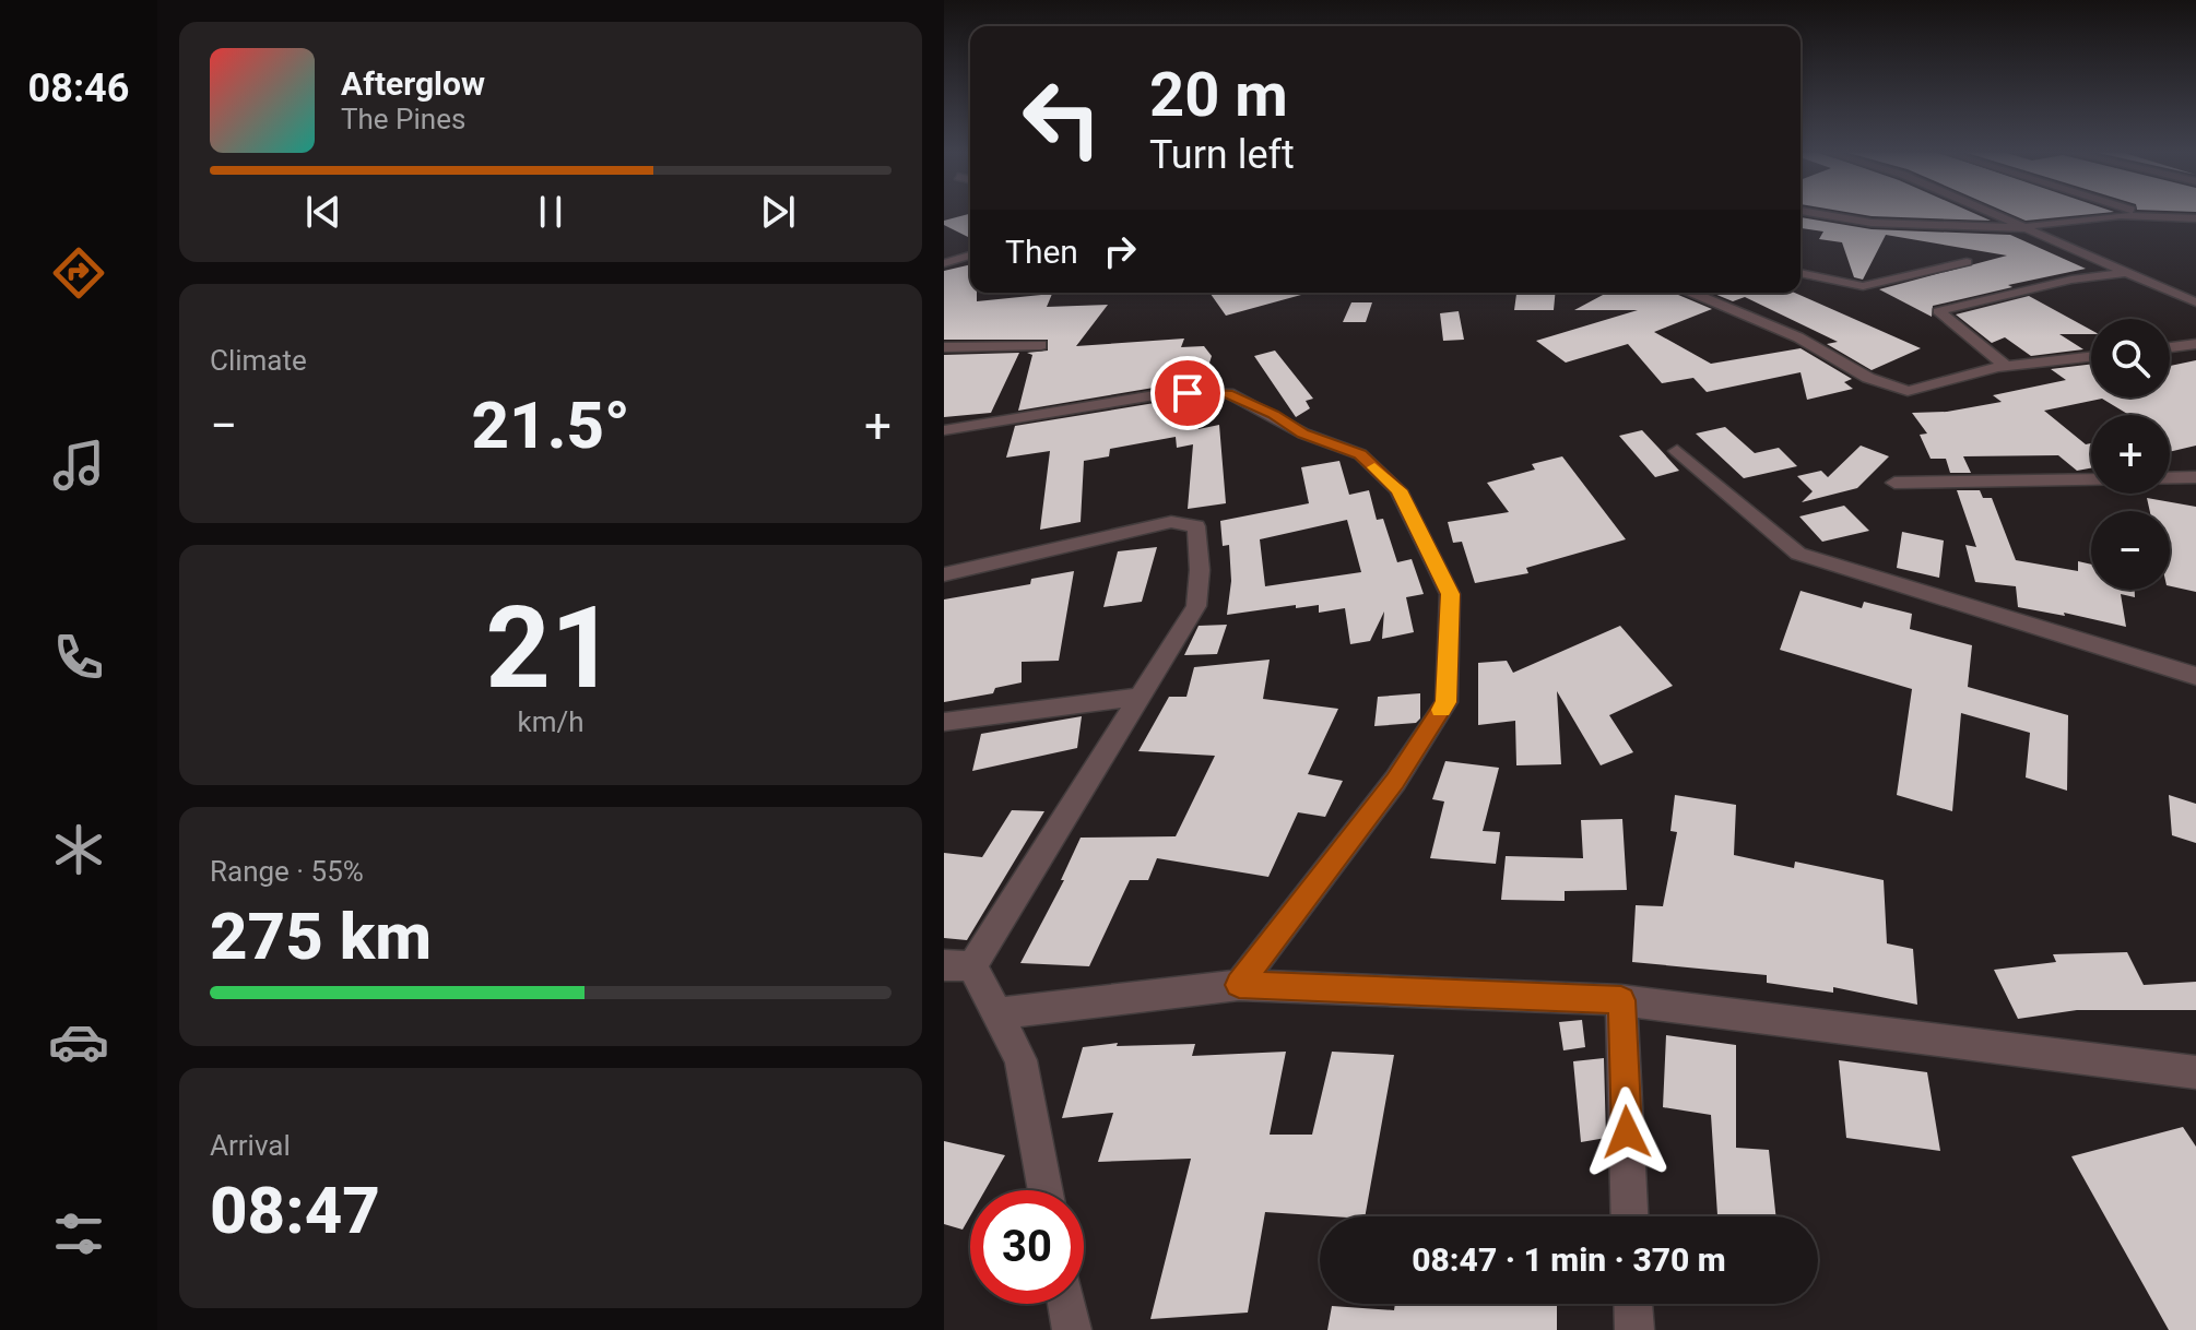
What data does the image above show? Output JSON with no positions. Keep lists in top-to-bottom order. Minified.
{"page":{"tabs":"08:46","turn":["20 m","Turn left"],"song":["Afterglow","The Pines"],"then":"Then","tile":["Climate",["21","km/h"],["Range · 55%","275 km"],["Arrival","08:47"]],"map_buttons":["+","−"],"heat":["−","21.5°","+"],"limit":"30","trip":"08:47 · 1 min · 370 m"}}
